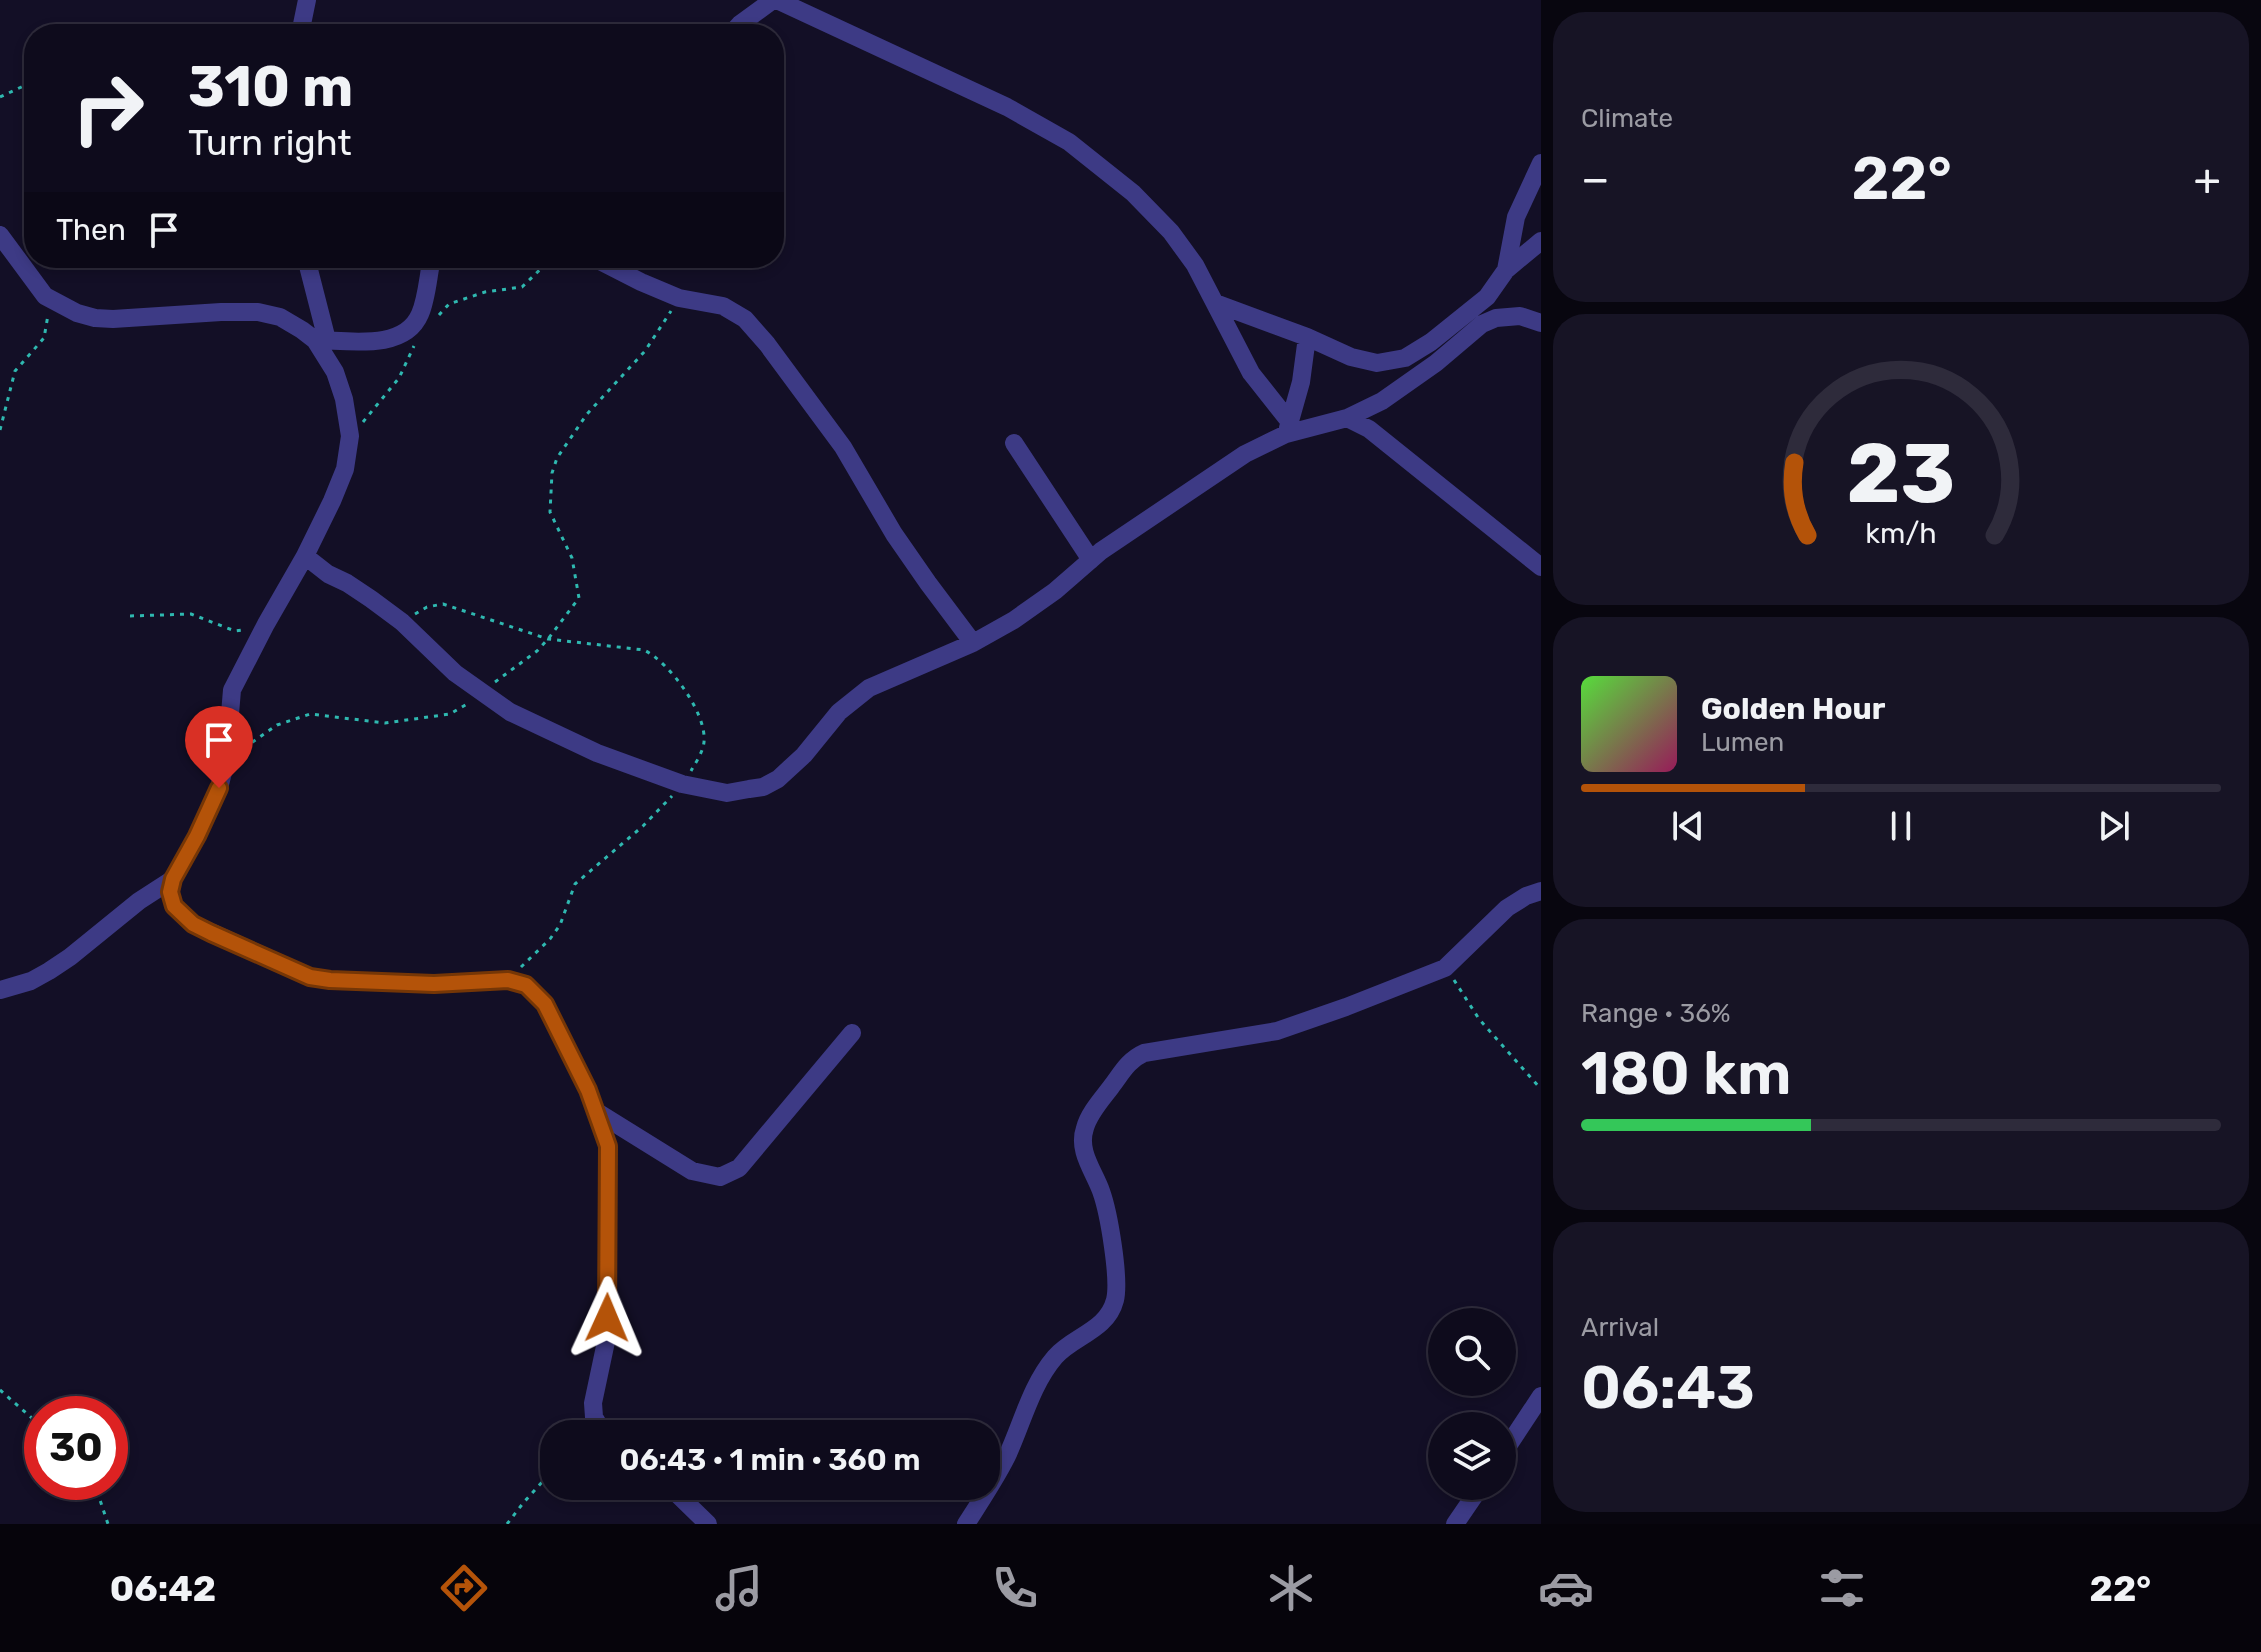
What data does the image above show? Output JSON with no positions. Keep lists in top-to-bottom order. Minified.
{"page":{"tile":["Climate",["Range · 36%","180 km"],["Arrival","06:43"]],"turn":["310 m","Turn right"],"heat":["−","22°","+"],"then":"Then","song":["Golden Hour","Lumen"],"limit":"30","trip":"06:43 · 1 min · 360 m","tabs":["06:42","22°"],"gauge":["23","km/h"]}}
